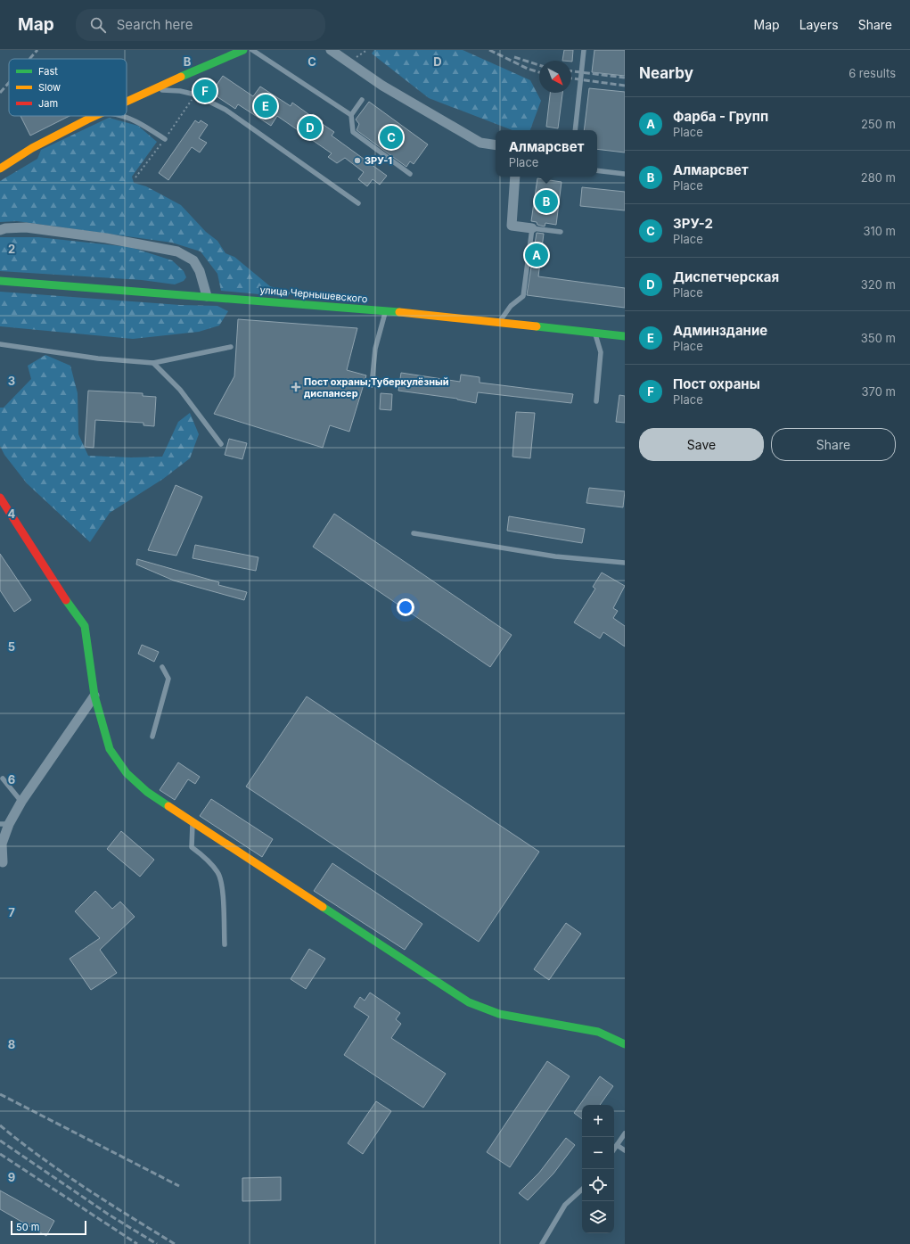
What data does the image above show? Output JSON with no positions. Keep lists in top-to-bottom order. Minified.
{"streets":{"street":["улица Чернышевского"]},"places":{"other":["ЗРУ-1"],"health":["Пост охраны;Туберкулёзный диспансер"]},"legend":["Fast","Slow","Jam"],"scale_bar":"50 m","north":"bottom right","page":{"header":"Map","search":"Search here","nav":["Map","Layers","Share"],"heading":["Nearby","6 results"],"pins":["F","E","D","C","B","A"],"list":[{"mark":"A","name":"Фарба - Групп","note":"Place","value":"250 m"},{"mark":"B","name":"Алмарсвет","note":"Place","value":"280 m"},{"mark":"C","name":"ЗРУ-2","note":"Place","value":"310 m"},{"mark":"D","name":"Диспетчерская","note":"Place","value":"320 m"},{"mark":"E","name":"Админздание","note":"Place","value":"350 m"},{"mark":"F","name":"Пост охраны","note":"Place","value":"370 m"}],"popup":["Алмарсвет","Place"],"buttons":["Save","Share"],"map_buttons":["+","−"],"scale":"50 m"},"grid":{"columns":["B","C","D"],"rows":["2","3","4","5","6","7","8","9"]}}
